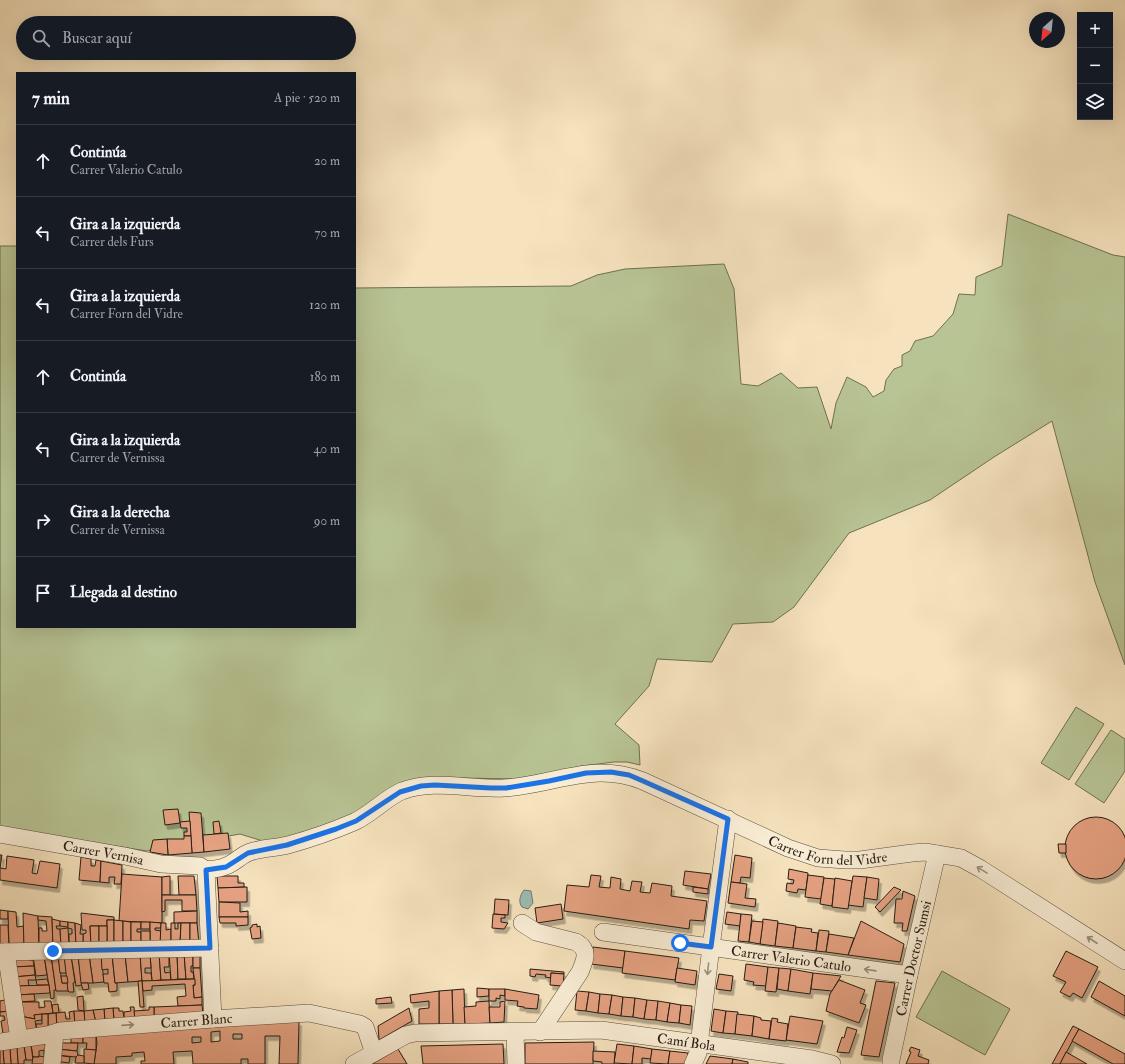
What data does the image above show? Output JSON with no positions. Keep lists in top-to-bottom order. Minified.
{"streets":{"street":["Carrer Forn del Vidre","Carrer Vernisa","Carrer Valerio Catulo","Carrer Doctor Sumsi","Carrer Blanc","Camí Bola"]},"crossings":[["Carrer Forn del Vidre","Carrer Vernisa"],["Carrer Forn del Vidre","Carrer Doctor Sumsi"],["Carrer Valerio Catulo","Carrer Doctor Sumsi"],["Carrer Blanc","Camí Bola"]],"one_way":["Carrer Valerio Catulo"],"north":"bottom left","page":{"map_buttons":["+","−"],"search":"Buscar aquí","heading":["7 min","A pie · 520 m"],"list":[["Continúa","Carrer Valerio Catulo","20 m"],["Gira a la izquierda","Carrer dels Furs","70 m"],["Gira a la izquierda","Carrer Forn del Vidre","120 m"],["Continúa","180 m"],["Gira a la izquierda","Carrer de Vernissa","40 m"],["Gira a la derecha","Carrer de Vernissa","90 m"],"Llegada al destino"]}}
